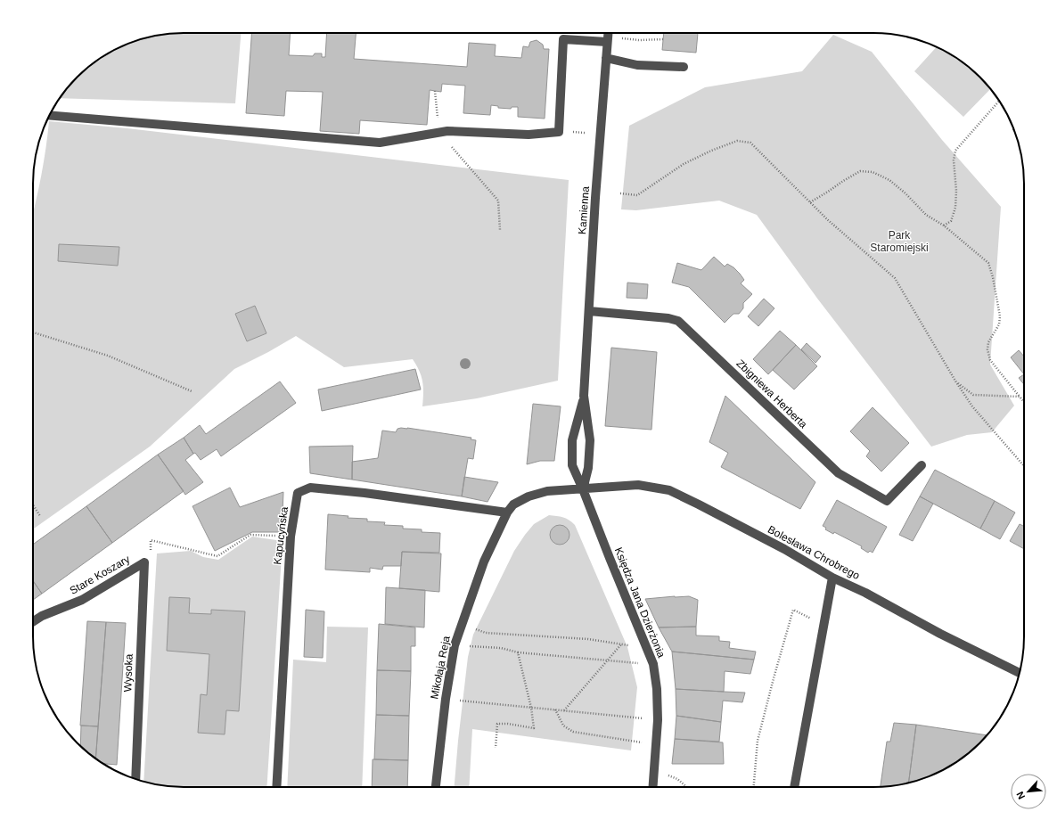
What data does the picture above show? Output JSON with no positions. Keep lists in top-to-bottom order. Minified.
{"streets":{"street":["Kamienna","Zbigniewa Herberta","Kapucyńska","Bolesława Chrobrego","Stare Koszary","Księdza Jana Dzierżonia","Mikołaja Reja","Wysoka"]},"crossings":[["Kamienna","Zbigniewa Herberta"],["Kamienna","Bolesława Chrobrego"],["Kamienna","Księdza Jana Dzierżonia"],["Kapucyńska","Bolesława Chrobrego"],["Kapucyńska","Mikołaja Reja"],["Bolesława Chrobrego","Księdza Jana Dzierżonia"],["Bolesława Chrobrego","Mikołaja Reja"],["Stare Koszary","Wysoka"]],"parks":["Park Staromiejski"],"north":"bottom left"}
